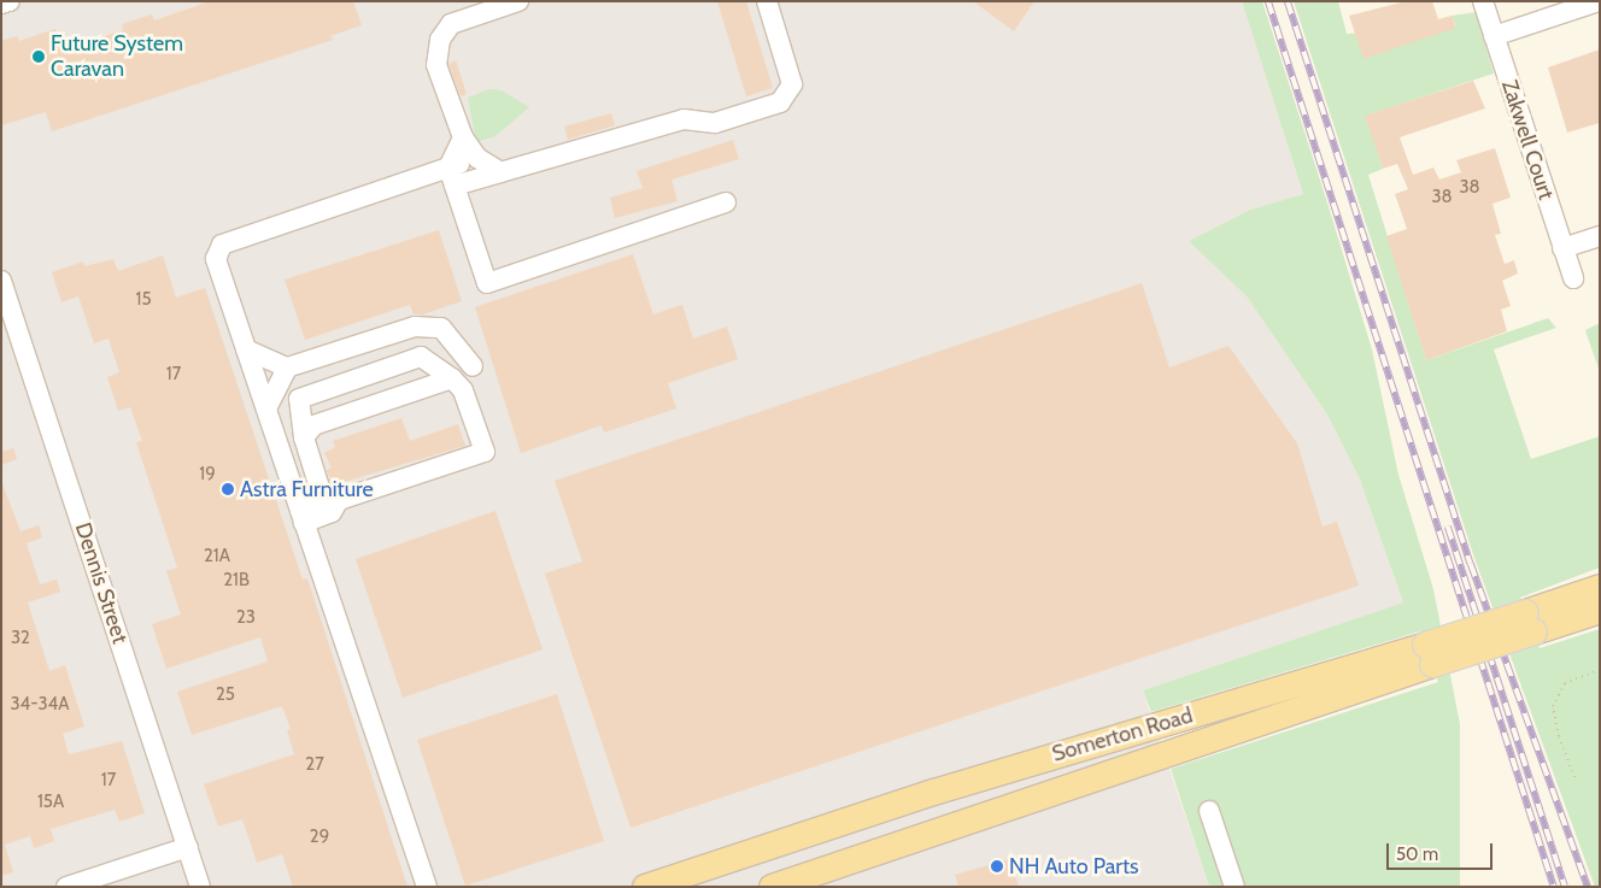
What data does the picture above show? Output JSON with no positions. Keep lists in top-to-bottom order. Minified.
{"streets":{"main road":["Somerton Road"],"street":["Zakwell Court","Dennis Street"]},"places":["Future System Caravan","Astra Furniture","NH Auto Parts"],"house_numbers":["38","38","15","17","19","21A","21B","23","32","25","34-34A","27","17","15A","29"],"scale_bar":"50 m"}
